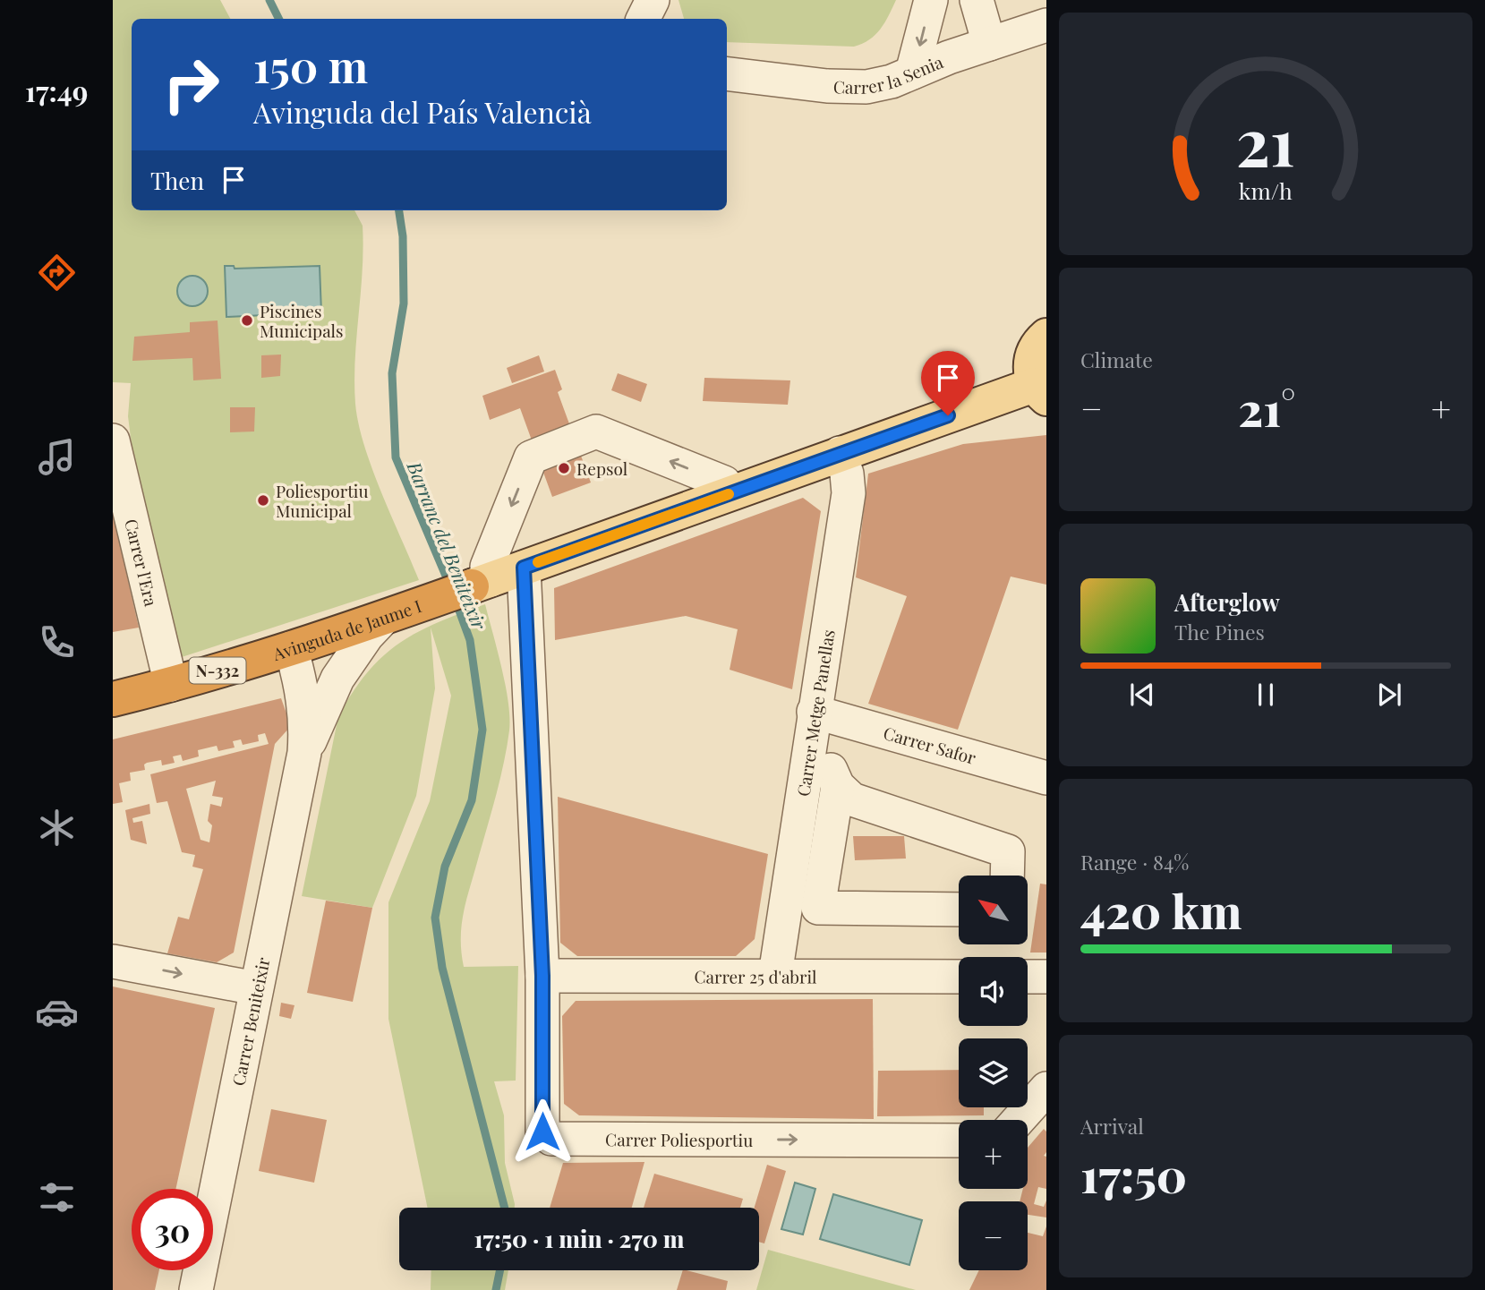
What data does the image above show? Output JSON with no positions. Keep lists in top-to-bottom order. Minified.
{"streets":{"highway":["Avinguda de Jaume I","N-332"],"street":["Carrer la Senia","Carrer l'Era","Carrer Metge Panellas","Carrer Safor","Carrer 25 d'abril","Carrer Beniteixir","Carrer Poliesportiu"]},"crossings":[["Carrer l'Era","Avinguda de Jaume I"],["Avinguda de Jaume I","Carrer Beniteixir"],["Carrer Metge Panellas","Carrer Safor"],["Carrer Metge Panellas","Carrer 25 d'abril"],["Carrer 25 d'abril","Carrer Poliesportiu"]],"water":["Barranc del Beniteixir"],"places":["Piscines Municipals","Repsol","Poliesportiu Municipal"],"north":"top left","page":{"tabs":"17:49","turn":["150 m","Avinguda del País Valencià"],"then":"Then","tile":["Climate",["Range · 84%","420 km"],["Arrival","17:50"]],"heat":["−","21°","+"],"song":["Afterglow","The Pines"],"map_buttons":["+","−"],"limit":"30","trip":"17:50 · 1 min · 270 m","gauge":["21","km/h"]}}
